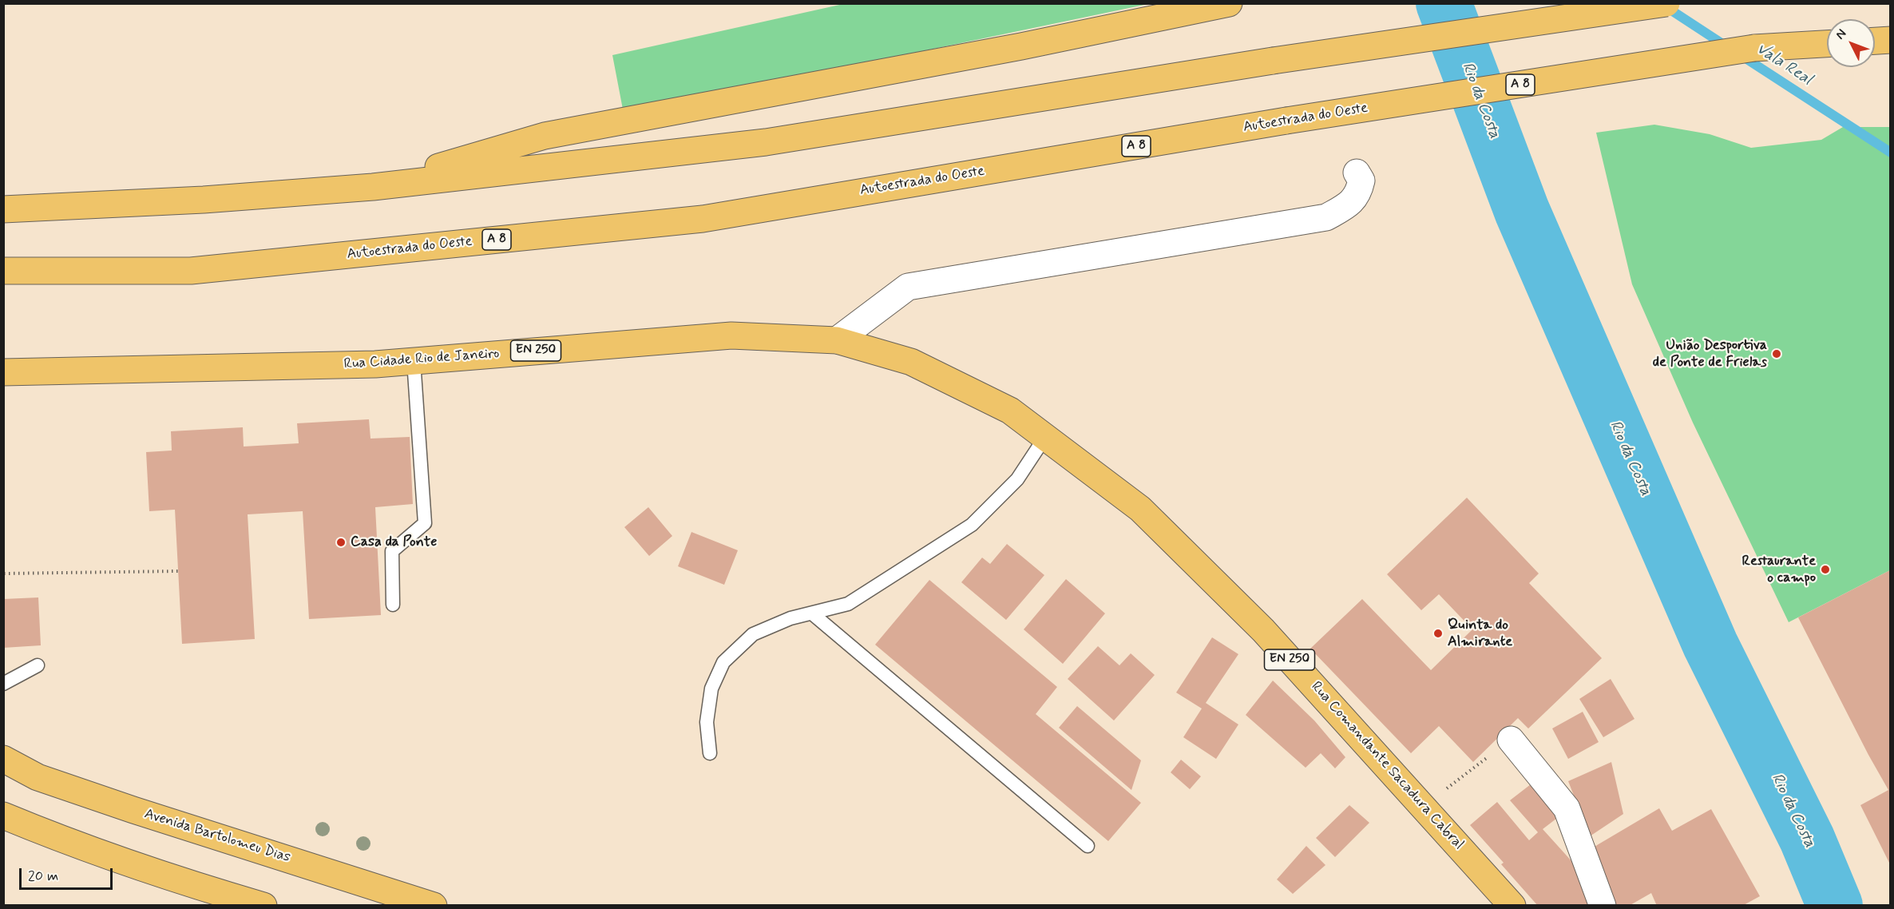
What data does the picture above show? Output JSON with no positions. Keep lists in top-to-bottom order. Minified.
{"streets":{"main road":["A 8","Autoestrada do Oeste","EN 250","Rua Cidade Rio de Janeiro","Rua Comandante Sacadura Cabral","Avenida Bartolomeu Dias"]},"crossings":[["Rua Cidade Rio de Janeiro","Rua Comandante Sacadura Cabral"]],"water":["Vala Real","Rio da Costa"],"places":["União Desportiva de Ponte de Frielas","Casa da Ponte","Restaurante o campo","Quinta do Almirante"],"scale_bar":"20 m","north":"top left"}
